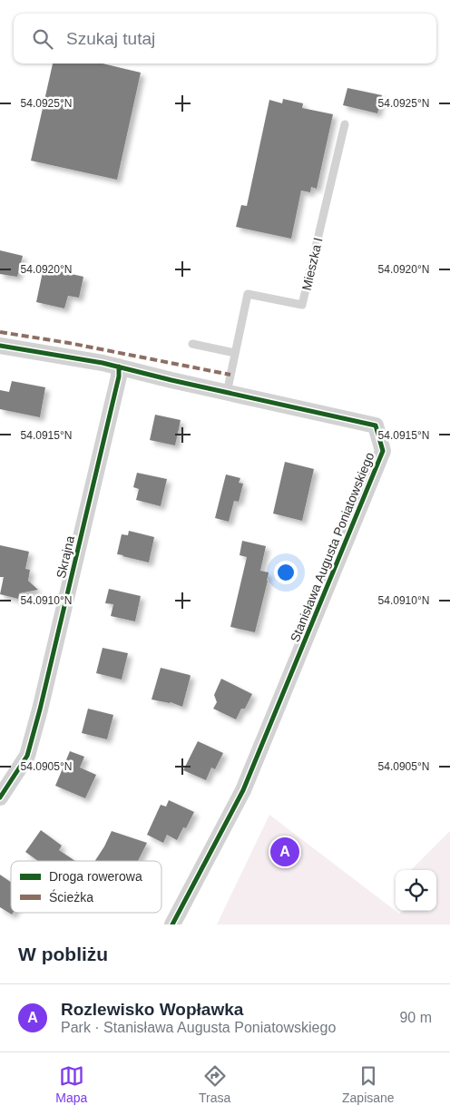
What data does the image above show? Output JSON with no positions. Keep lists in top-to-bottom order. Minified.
{"streets":{"street":["Stanisława Augusta Poniatowskiego","Skrajna"],"lane":["Mieszka I"]},"crossings":[["Mieszka I","Stanisława Augusta Poniatowskiego"],["Stanisława Augusta Poniatowskiego","Skrajna"]],"legend":["Droga rowerowa","Ścieżka"],"page":{"search":"Szukaj tutaj","pins":"A","heading":"W pobliżu","list":[{"mark":"A","name":"Rozlewisko Wopławka","note":"Park · Stanisława Augusta Poniatowskiego","value":"90 m"}],"nav":["Mapa","Trasa","Zapisane"]},"coordinates":["54.0925°N","54.0920°N","54.0915°N","54.0910°N","54.0905°N"]}
